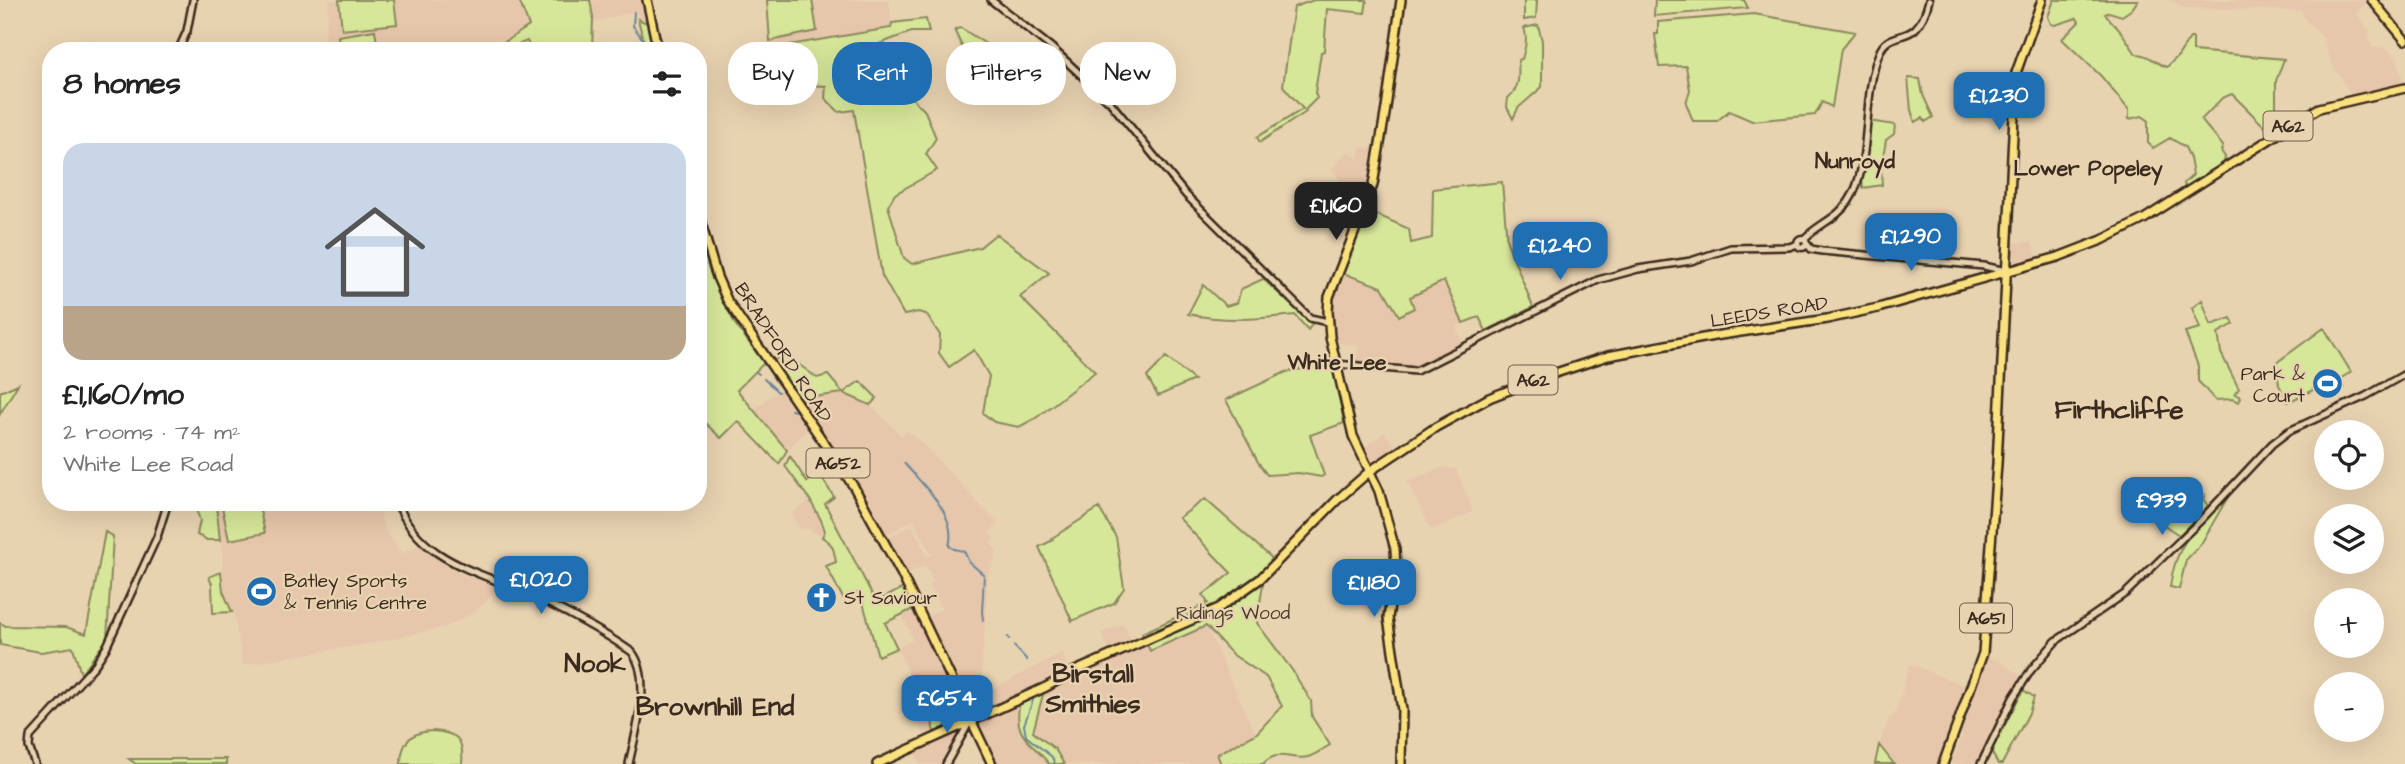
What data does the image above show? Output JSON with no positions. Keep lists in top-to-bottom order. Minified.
{"streets":{"main road":["A62","LEEDS ROAD","BRADFORD ROAD","A652","A651"]},"crossings":[["A62","LEEDS ROAD"],["A62","BRADFORD ROAD"],["LEEDS ROAD","A651"]],"districts":["Nunroyd","Lower Popeley","White Lee","Firthcliffe","Nook","Birstall Smithies","Brownhill End"],"parks":["Ridings Wood"],"places":{"sports":["Park & Court","Batley Sports & Tennis Centre"],"church":["St Saviour"]},"page":{"chip":["Buy","Rent","Filters","New"],"heading":"8 homes","price":["£1,230","£1,160","£1,290","£1,240","£939","£1,020","£1,180","£654"],"list":[{"name":"£1,160/mo","note":"2 rooms · 74 m² · White Lee Road"}],"map_buttons":["+","−"]}}
